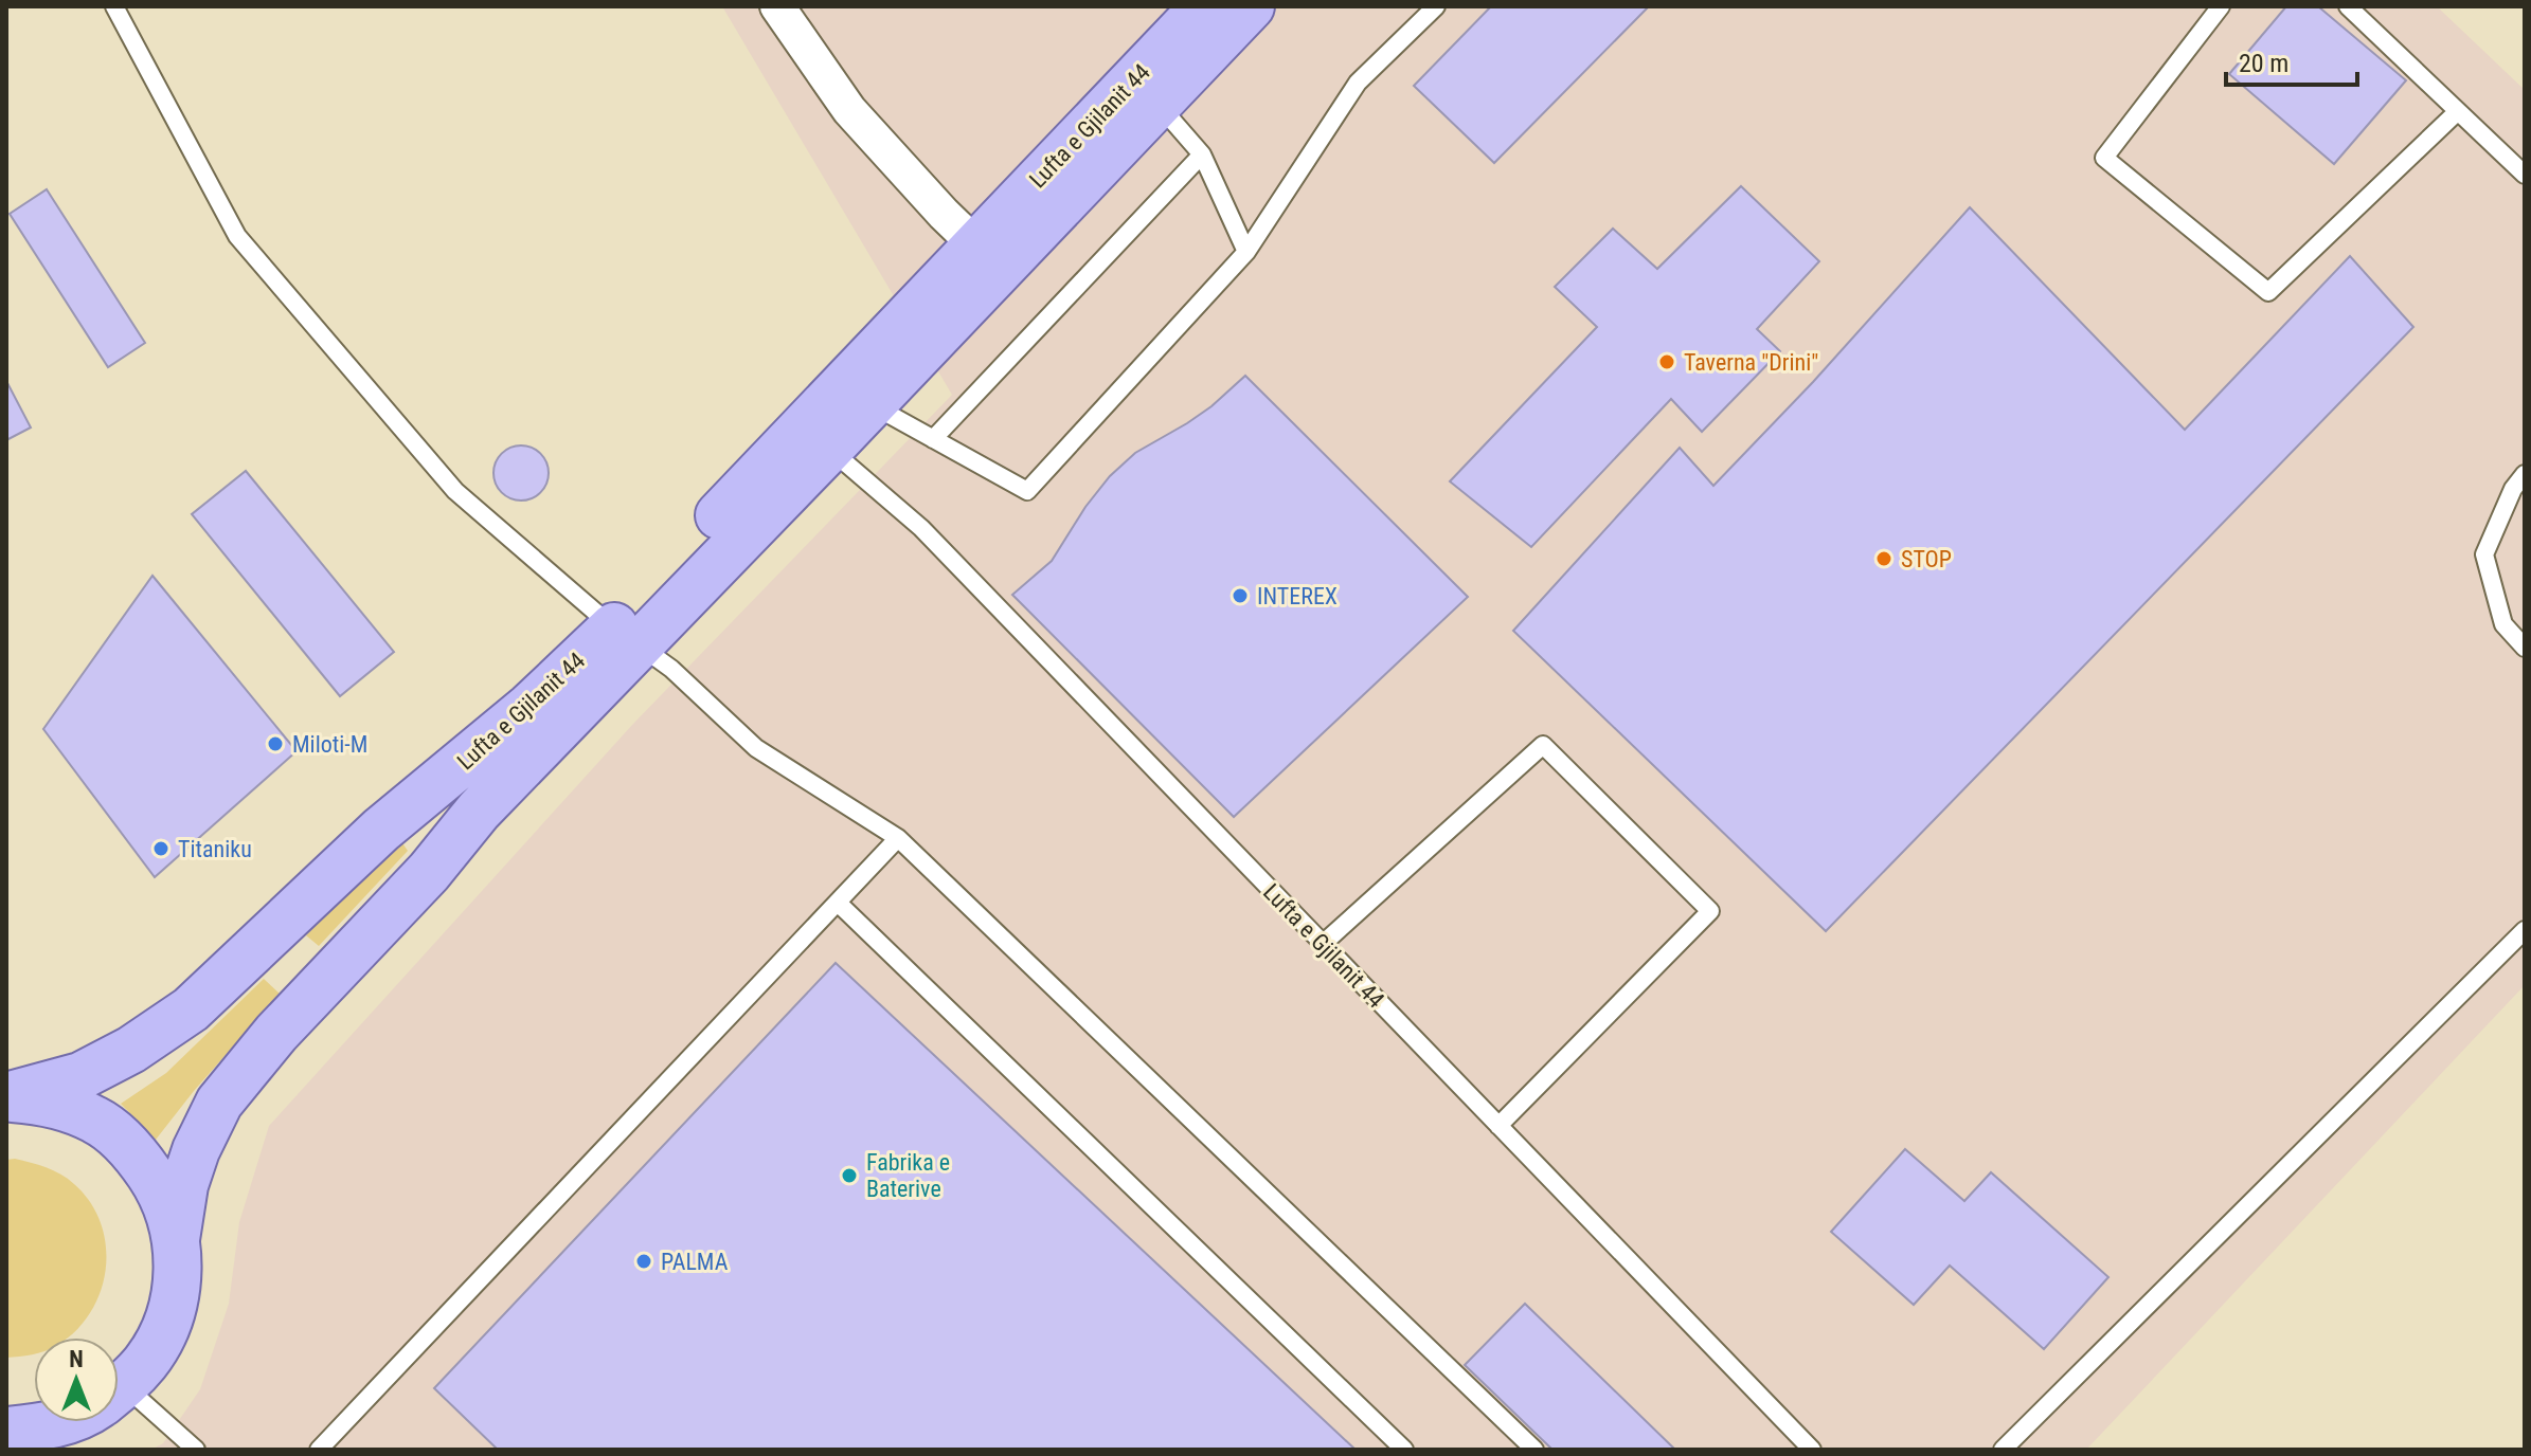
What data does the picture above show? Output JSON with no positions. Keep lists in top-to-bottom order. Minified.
{"streets":{"main road":["Lufta e Gjilanit 44"]},"places":["Taverna \"Drini\"","STOP","INTEREX","Miloti-M","Titaniku","Fabrika e Baterive","PALMA"],"scale_bar":"20 m","north":"top"}
